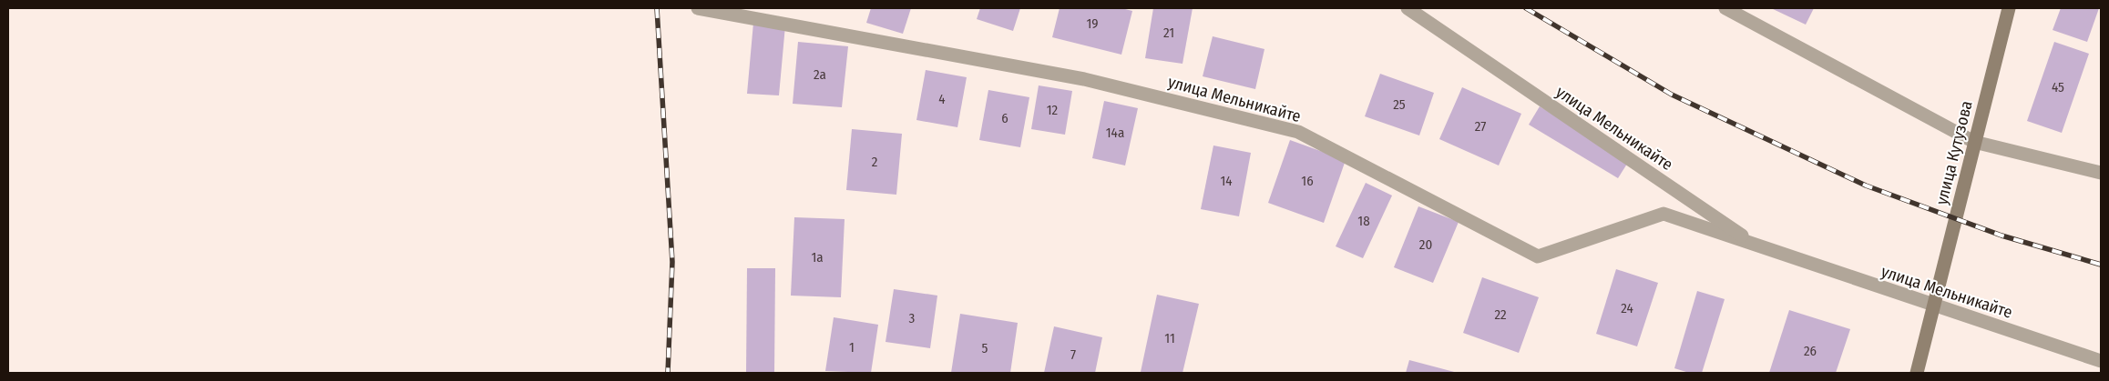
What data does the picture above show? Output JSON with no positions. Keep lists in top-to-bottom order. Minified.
{"streets":{"main road":["улица Кутузова"],"street":["улица Мельникайте"]},"crossings":[["улица Мельникайте","улица Кутузова"]],"house_numbers":["19","21","2а","45","4","25","12","6","27","14а","2","14","16","18","20","1а","24","22","3","11","1","5","26","7"]}
